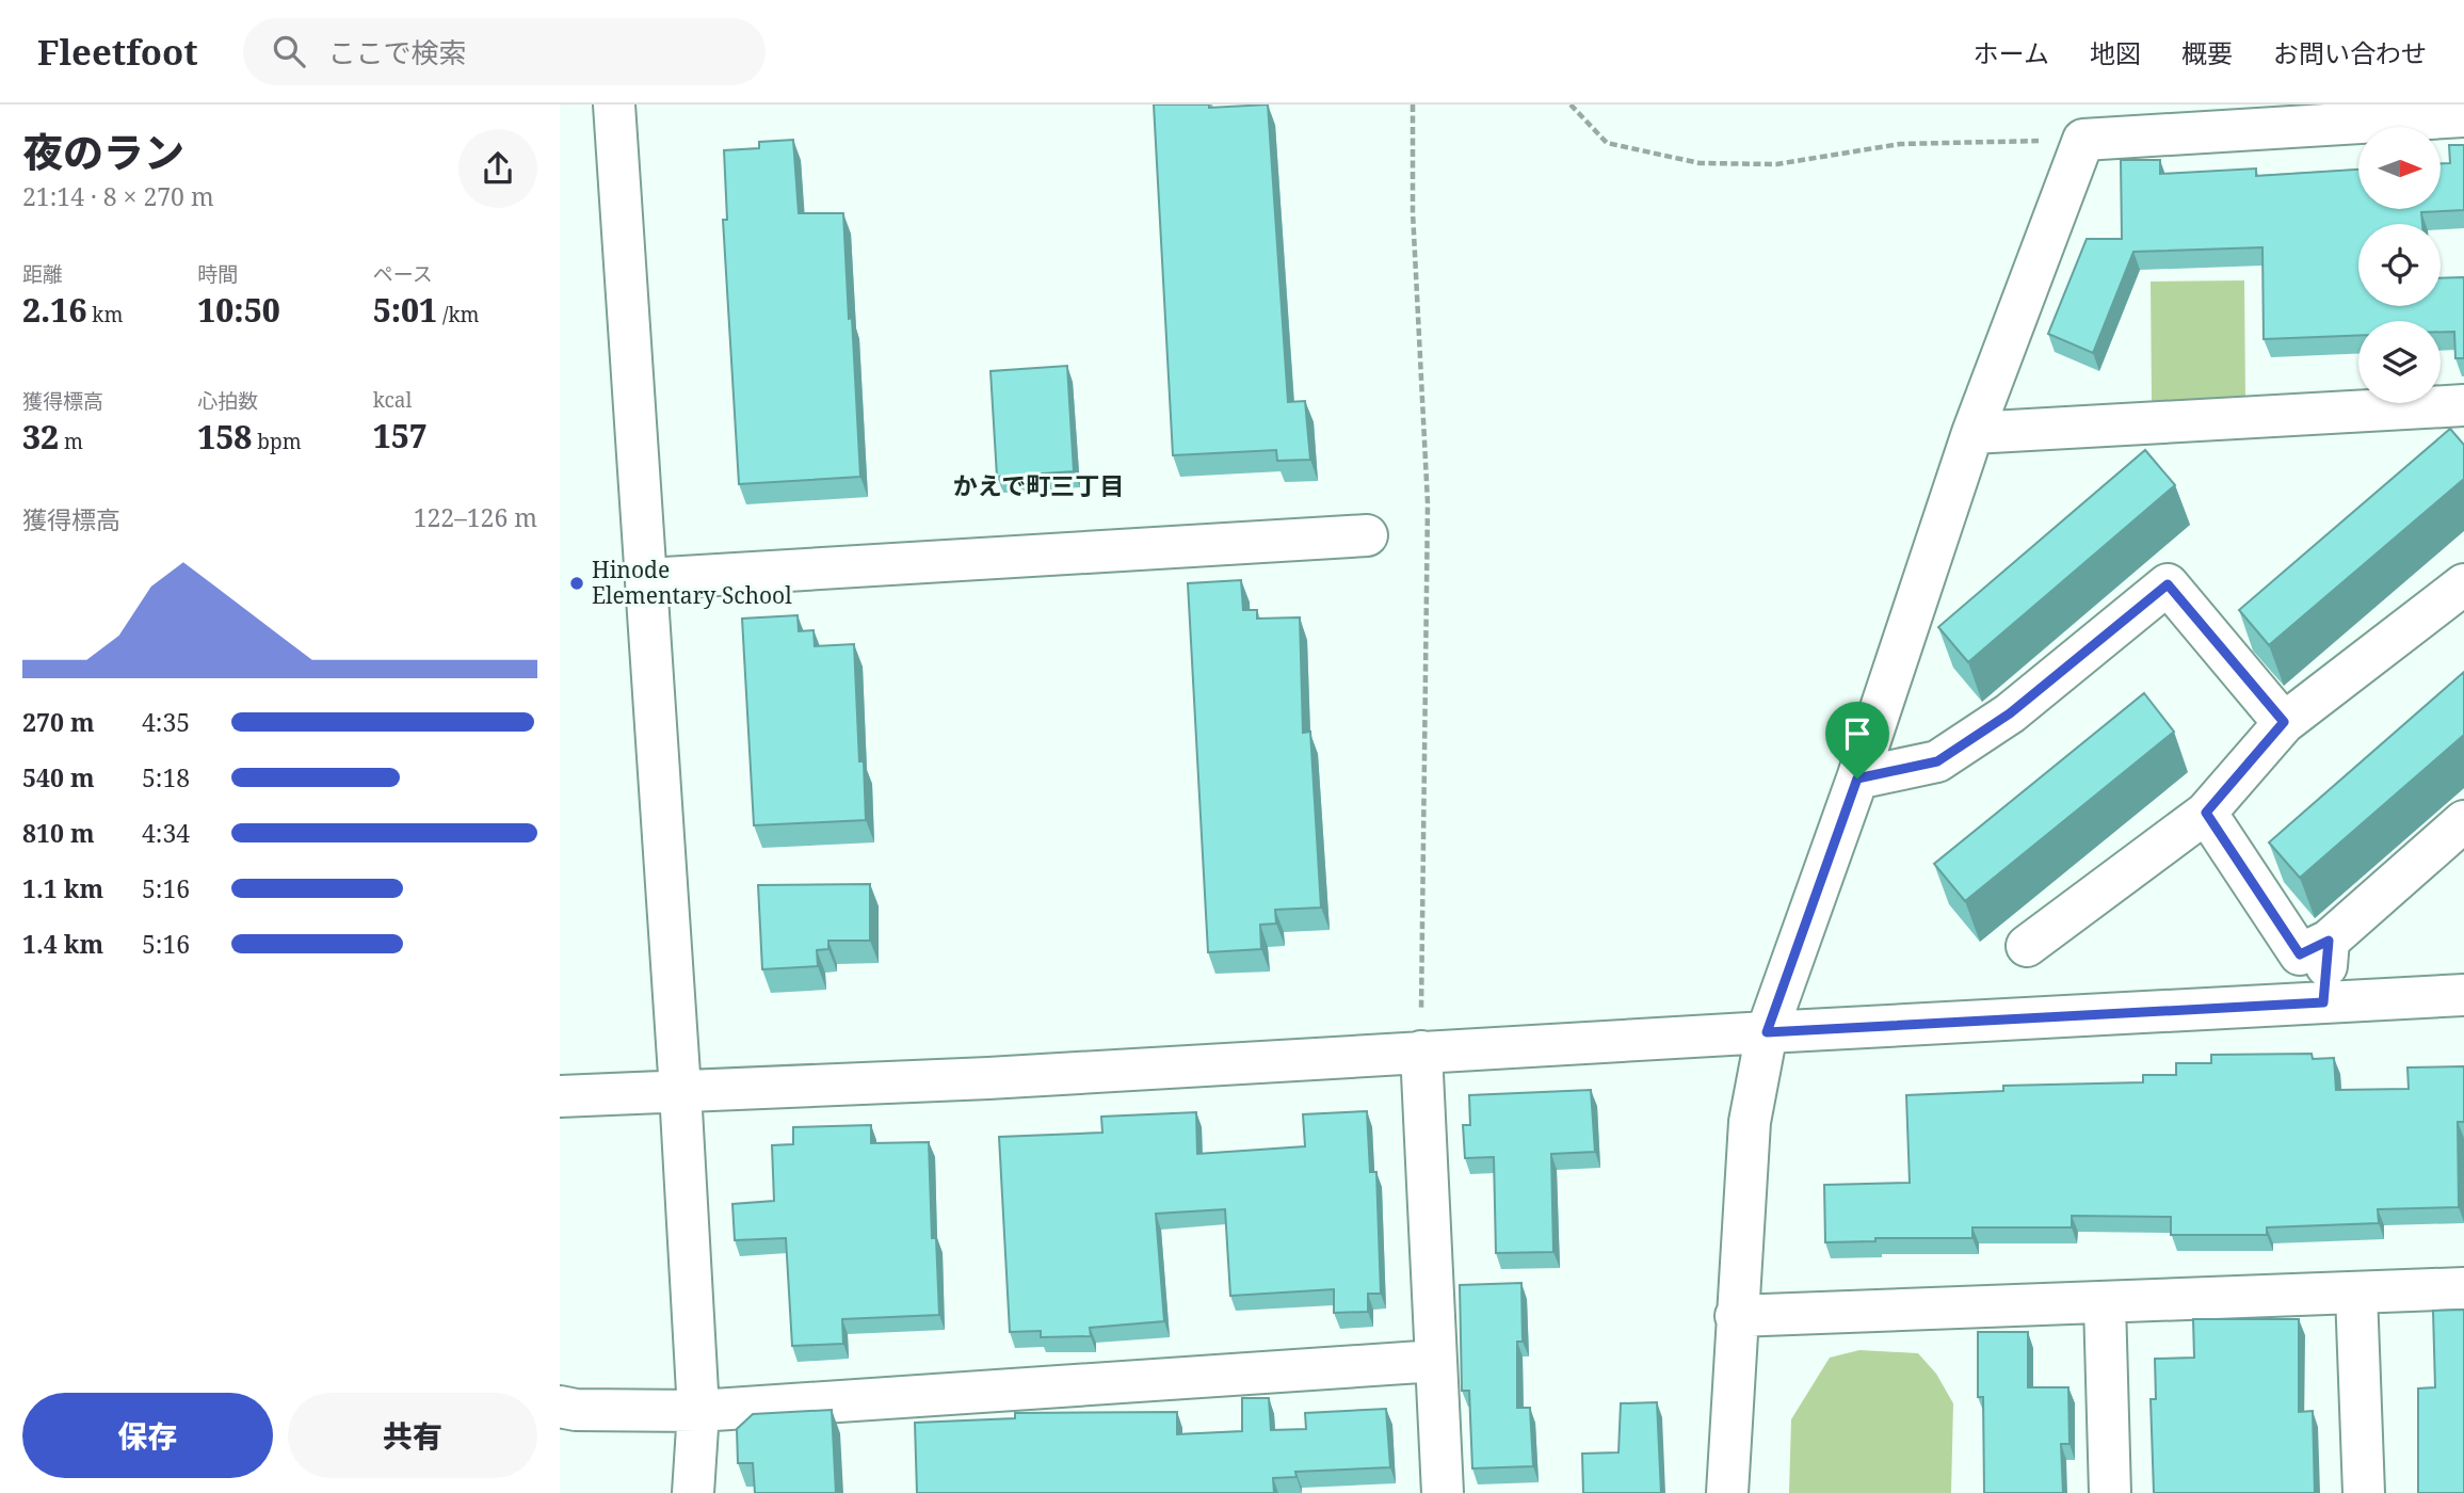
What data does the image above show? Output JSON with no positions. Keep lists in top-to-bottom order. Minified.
{"districts":["かえで町三丁目"],"places":["Hinode Elementary School"],"north":"right","page":{"header":"Fleetfoot","search":"ここで検索","nav":["ホーム","地図","概要","お問い合わせ"],"heading":["夜のラン","21:14 · 8 × 270 m"],"stats":[["距離","2.16 km"],["時間","10:50"],["ペース","5:01 /km"],["獲得標高","32 m"],["心拍数","158 bpm"],["kcal","157"]],"chart":["獲得標高","122–126 m"],"list":[{"name":"270 m","note":"4:35"},{"name":"540 m","note":"5:18"},{"name":"810 m","note":"4:34"},{"name":"1.1 km","note":"5:16"},{"name":"1.4 km","note":"5:16"}],"buttons":["保存","共有"]}}
